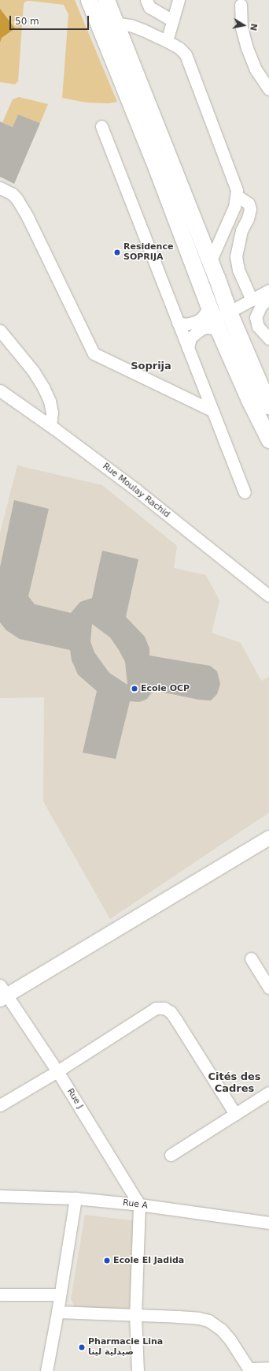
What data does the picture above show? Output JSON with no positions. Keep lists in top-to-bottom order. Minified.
{"streets":{"street":["Rue Moulay Rachid","Rue J","Rue A"]},"crossings":[["Rue J","Rue A"]],"districts":["Soprija","Cités des Cadres"],"places":["Residence SOPRIJA","Ecole OCP","Ecole El Jadida","Pharmacie Lina صيدلية لينا"],"scale_bar":"50 m","north":"right"}
